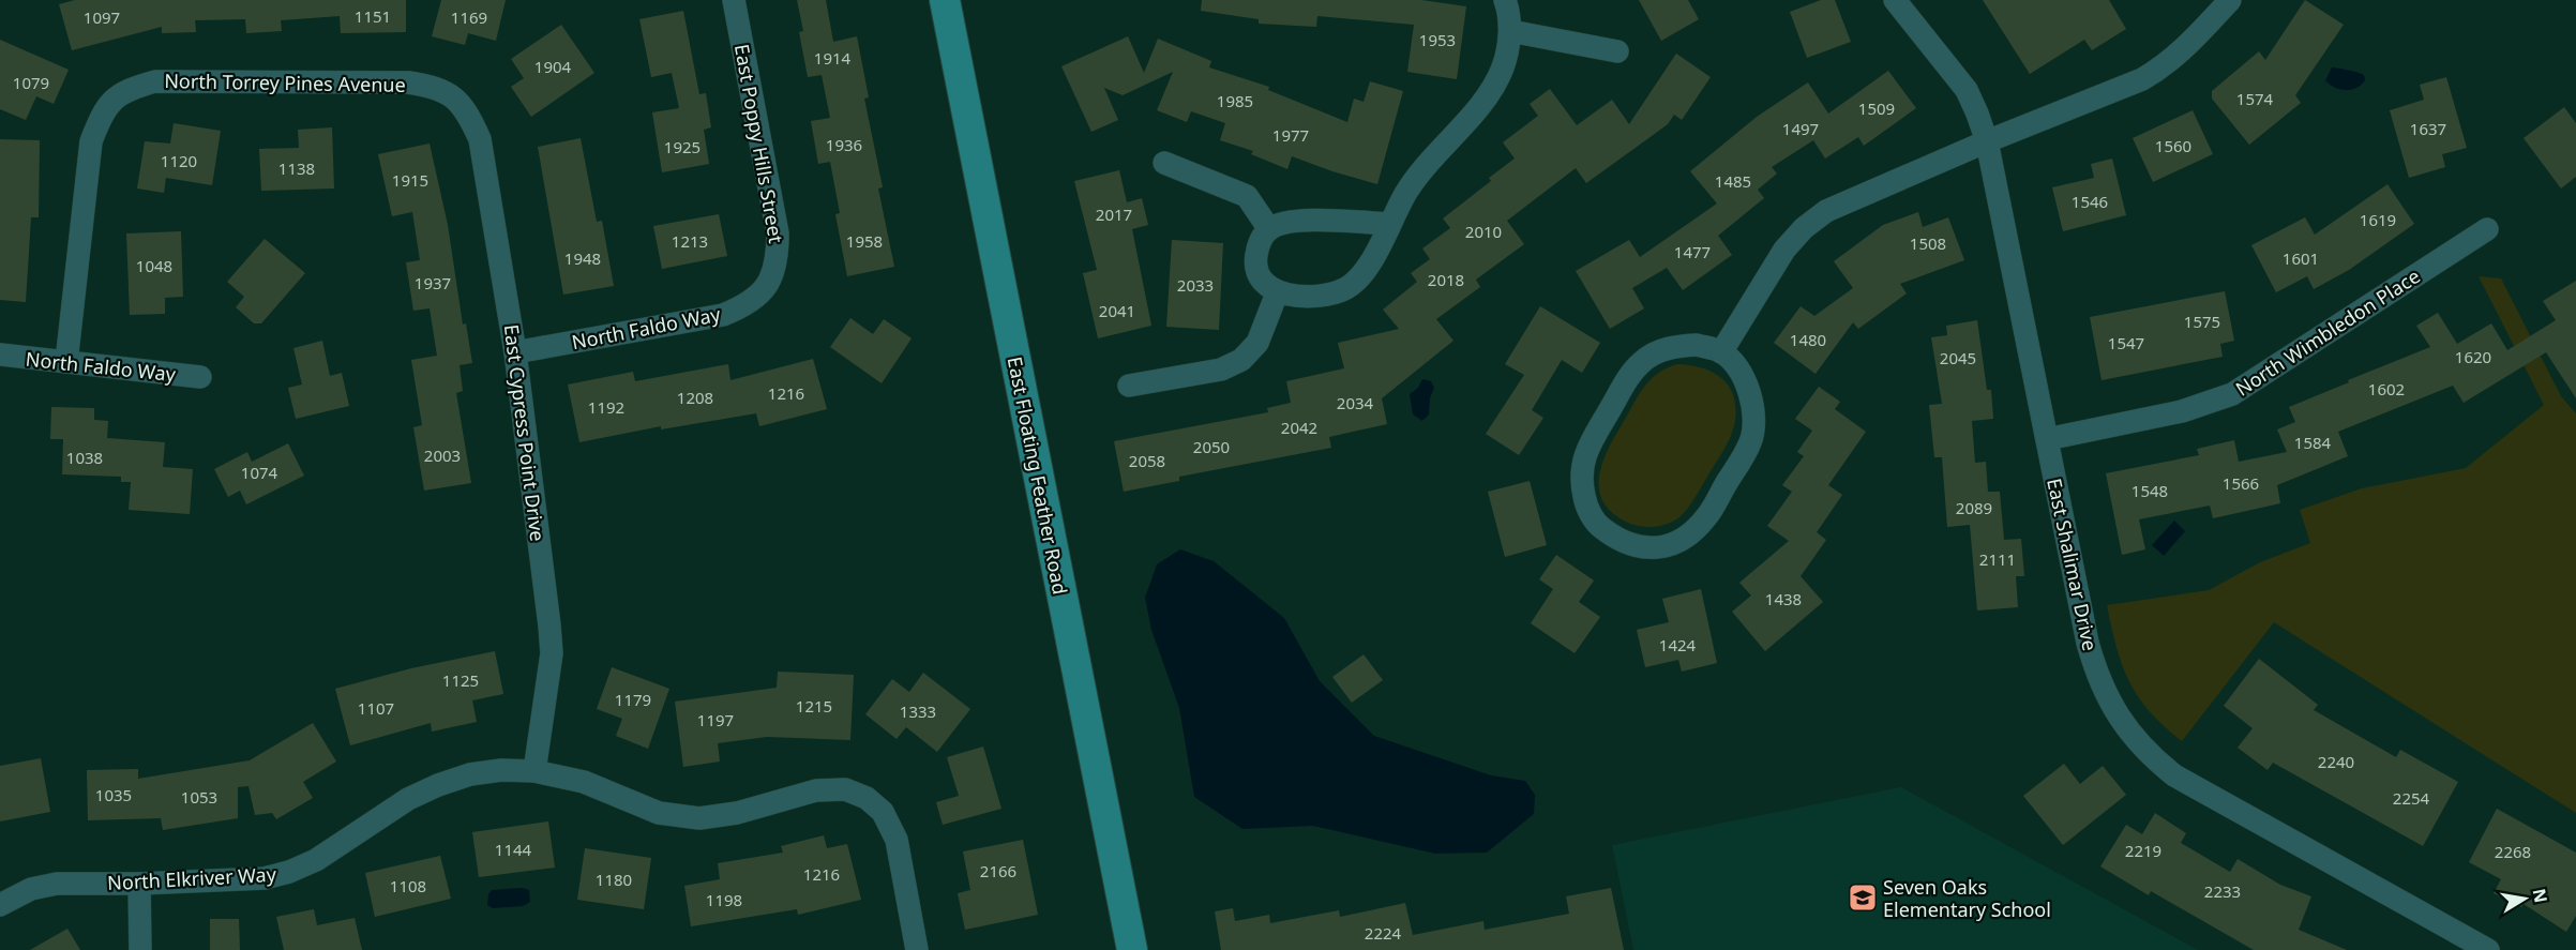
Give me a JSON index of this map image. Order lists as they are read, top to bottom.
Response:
{
  "streets": {
    "main road": ["East Floating Feather Road"],
    "street": [
      "North Torrey Pines Avenue",
      "East Poppy Hills Street",
      "North Faldo Way",
      "North Wimbledon Place",
      "East Cypress Point Drive",
      "East Shalimar Drive",
      "North Elkriver Way"
    ]
  },
  "crossings": [
    ["North Torrey Pines Avenue", "North Faldo Way"],
    ["North Torrey Pines Avenue", "East Cypress Point Drive"],
    ["East Poppy Hills Street", "North Faldo Way"],
    ["North Faldo Way", "East Cypress Point Drive"],
    ["North Wimbledon Place", "East Shalimar Drive"],
    ["East Cypress Point Drive", "North Elkriver Way"]
  ],
  "places": {
    "school or university": ["Seven Oaks Elementary School"]
  },
  "house_numbers": [
    "1151",
    "1097",
    "1169",
    "1953",
    "1914",
    "1904",
    "1079",
    "1574",
    "1985",
    "1509",
    "1497",
    "1637",
    "1977",
    "1936",
    "1560",
    "1925",
    "1120",
    "1138",
    "1915",
    "1485",
    "1546",
    "2017",
    "1619",
    "2010",
    "1213",
    "1958",
    "1508",
    "1477",
    "1948",
    "1601",
    "1048",
    "2018",
    "1937",
    "2033",
    "2041",
    "1575",
    "1480",
    "1547",
    "1620",
    "2045",
    "1602",
    "1216",
    "1208",
    "2034",
    "1192",
    "2042",
    "1584",
    "2050",
    "2003",
    "1038",
    "2058",
    "1074",
    "1566",
    "1548",
    "2089",
    "2111",
    "1438",
    "1424",
    "1125",
    "1179",
    "1215",
    "1107",
    "1333",
    "1197",
    "2240",
    "1035",
    "1053",
    "2254",
    "1144",
    "2219",
    "2268",
    "2166",
    "1216",
    "1180",
    "1108",
    "2233",
    "1198",
    "2224"
  ],
  "north": "right"
}
